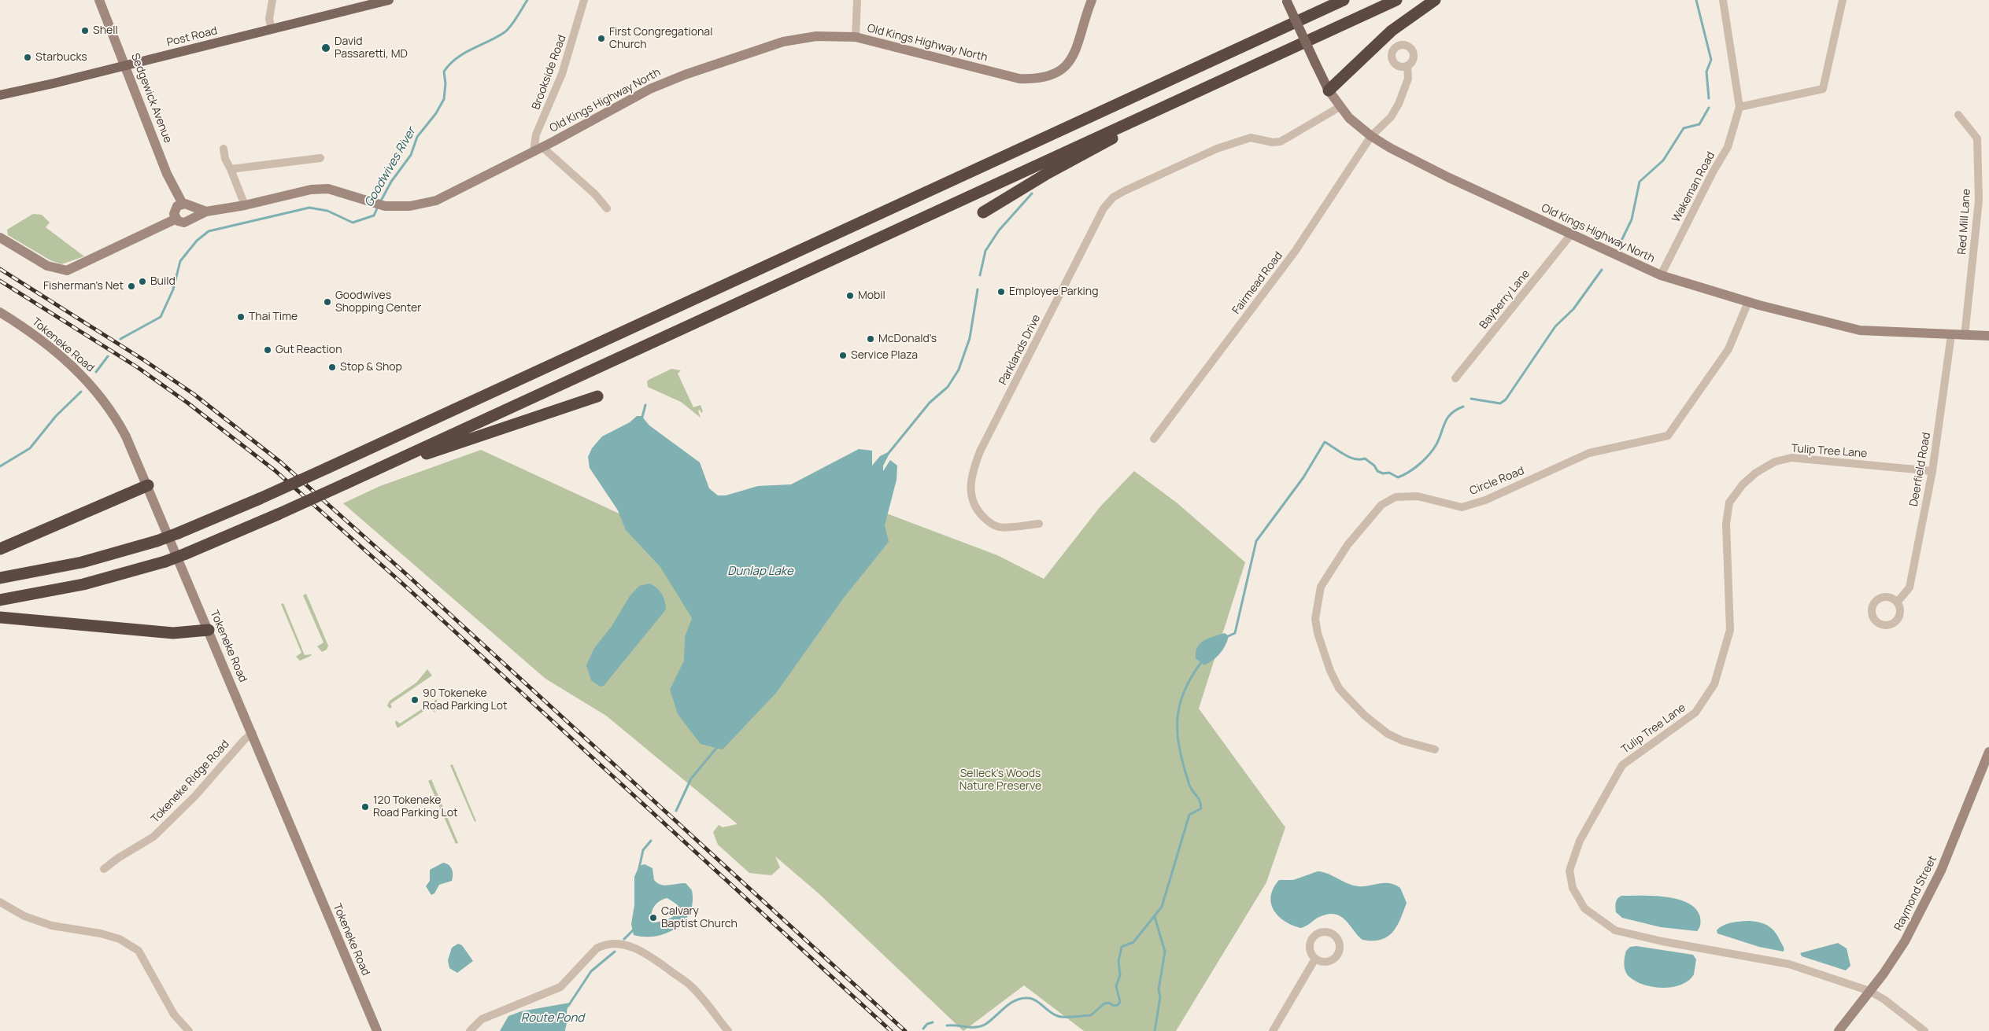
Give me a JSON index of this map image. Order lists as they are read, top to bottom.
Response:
{
  "streets": {
    "main road": ["Post Road", "Old Kings Highway North"],
    "street": [
      "Brookside Road",
      "Sedgewick Avenue",
      "Wakeman Road",
      "Red Mill Lane",
      "Fairmead Road",
      "Bayberry Lane",
      "Tokeneke Road",
      "Parklands Drive",
      "Tulip Tree Lane",
      "Deerfield Road",
      "Circle Road",
      "Tokeneke Ridge Road",
      "Raymond Street"
    ]
  },
  "crossings": [
    ["Post Road", "Sedgewick Avenue"],
    ["Old Kings Highway North", "Brookside Road"],
    ["Old Kings Highway North", "Sedgewick Avenue"],
    ["Old Kings Highway North", "Wakeman Road"],
    ["Old Kings Highway North", "Red Mill Lane"],
    ["Old Kings Highway North", "Fairmead Road"],
    ["Old Kings Highway North", "Bayberry Lane"],
    ["Old Kings Highway North", "Parklands Drive"],
    ["Old Kings Highway North", "Deerfield Road"],
    ["Old Kings Highway North", "Circle Road"],
    ["Tokeneke Road", "Tokeneke Ridge Road"],
    ["Tulip Tree Lane", "Deerfield Road"],
    ["Tulip Tree Lane", "Raymond Street"]
  ],
  "water": ["Goodwives River", "Dunlap Lake", "Route Pond"],
  "parks": ["Selleck's Woods Nature Preserve"],
  "places": [
    "Shell",
    "First Congregational Church",
    "David Passaretti, MD",
    "Starbucks",
    "Build",
    "Fisherman's Net",
    "Employee Parking",
    "Mobil",
    "Goodwives Shopping Center",
    "Thai Time",
    "McDonald's",
    "Gut Reaction",
    "Service Plaza",
    "Stop & Shop",
    "90 Tokeneke Road Parking Lot",
    "120 Tokeneke Road Parking Lot",
    "Calvary Baptist Church"
  ]
}
